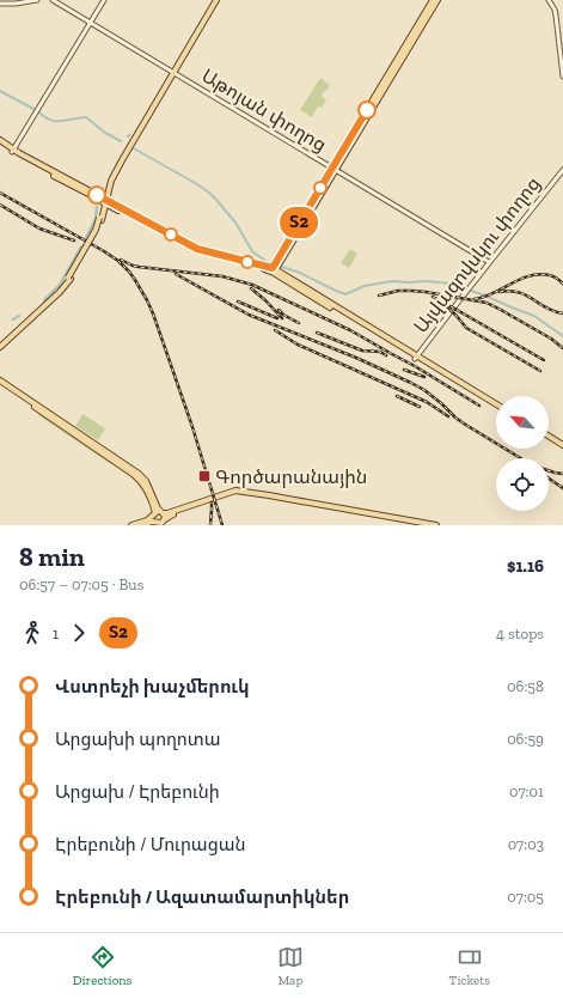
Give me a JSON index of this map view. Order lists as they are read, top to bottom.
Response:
{
  "streets": {
    "main road": ["Աթոյան փողոց", "Այվազովսկու փողոց"]
  },
  "crossings": [
    ["Աթոյան փողոց", "Այվազովսկու փողոց"]
  ],
  "places": {
    "transit": ["Գործարանային"]
  },
  "lines": ["bus line Տ2"],
  "north": "top left",
  "page": {
    "on_map": "Տ2",
    "heading": ["8 min", "06:57 – 07:05 · Bus", "$1.16"],
    "legs": ["1", "Տ2", "4 stops"],
    "list": [
      {
        "name": "Վստրեչի խաչմերուկ",
        "value": "06:58"
      },
      {
        "name": "Արցախի պողոտա",
        "value": "06:59"
      },
      {
        "name": "Արցախ / Էրեբունի",
        "value": "07:01"
      },
      {
        "name": "Էրեբունի / Մուրացան",
        "value": "07:03"
      },
      {
        "name": "Էրեբունի / Ազատամարտիկներ",
        "value": "07:05"
      }
    ],
    "tabs": ["Directions", "Map", "Tickets"]
  }
}
